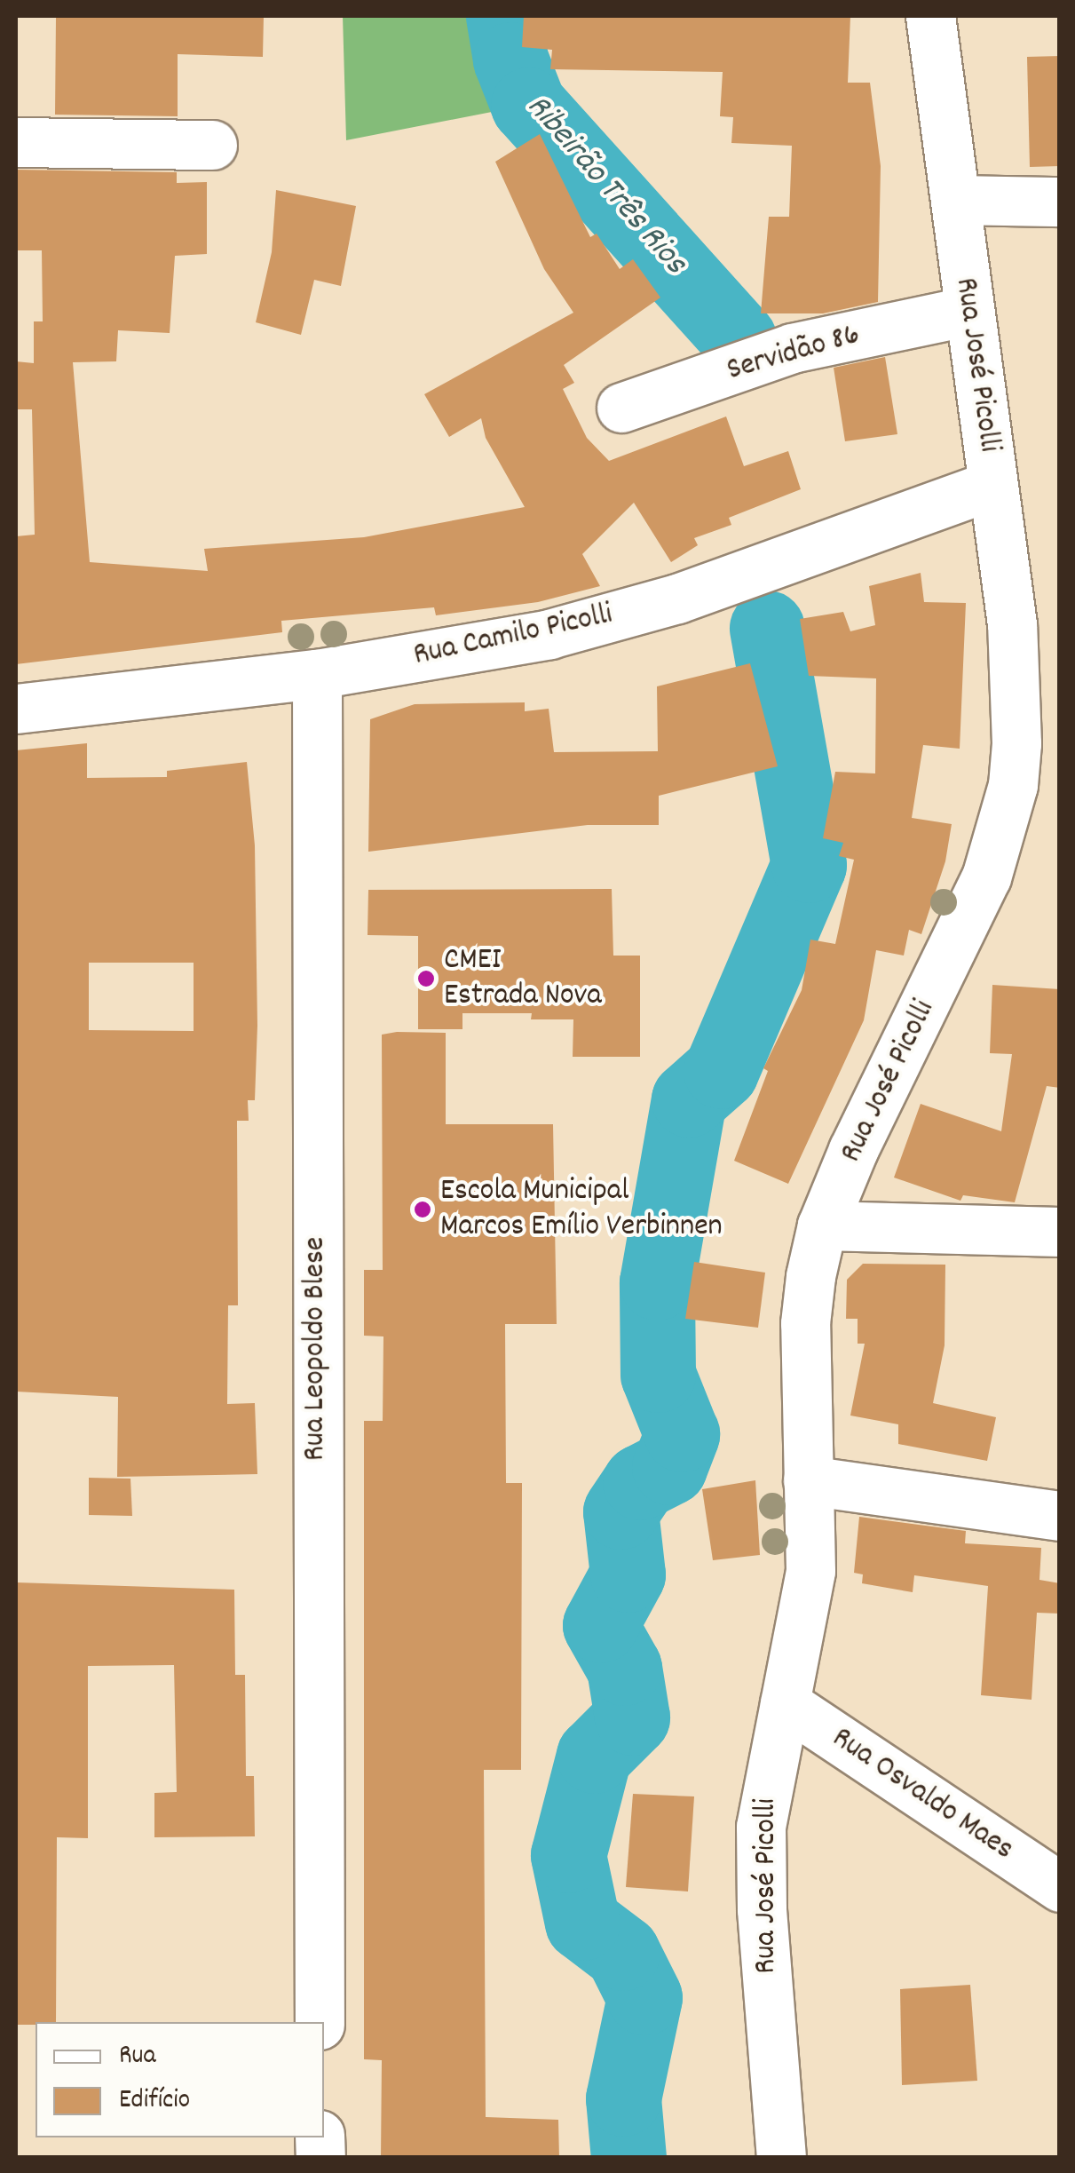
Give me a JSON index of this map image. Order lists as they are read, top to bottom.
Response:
{
  "streets": {
    "street": [
      "Servidão 86",
      "Rua José Picolli",
      "Rua Camilo Picolli",
      "Rua Leopoldo Blese",
      "Rua Osvaldo Maes"
    ]
  },
  "crossings": [
    ["Servidão 86", "Rua José Picolli"],
    ["Rua José Picolli", "Rua Camilo Picolli"],
    ["Rua José Picolli", "Rua Osvaldo Maes"],
    ["Rua Camilo Picolli", "Rua Leopoldo Blese"]
  ],
  "water": ["Ribeirão Três Rios"],
  "places": ["CMEI Estrada Nova", "Escola Municipal Marcos Emílio Verbinnen"],
  "legend": ["Rua", "Edifício"]
}
